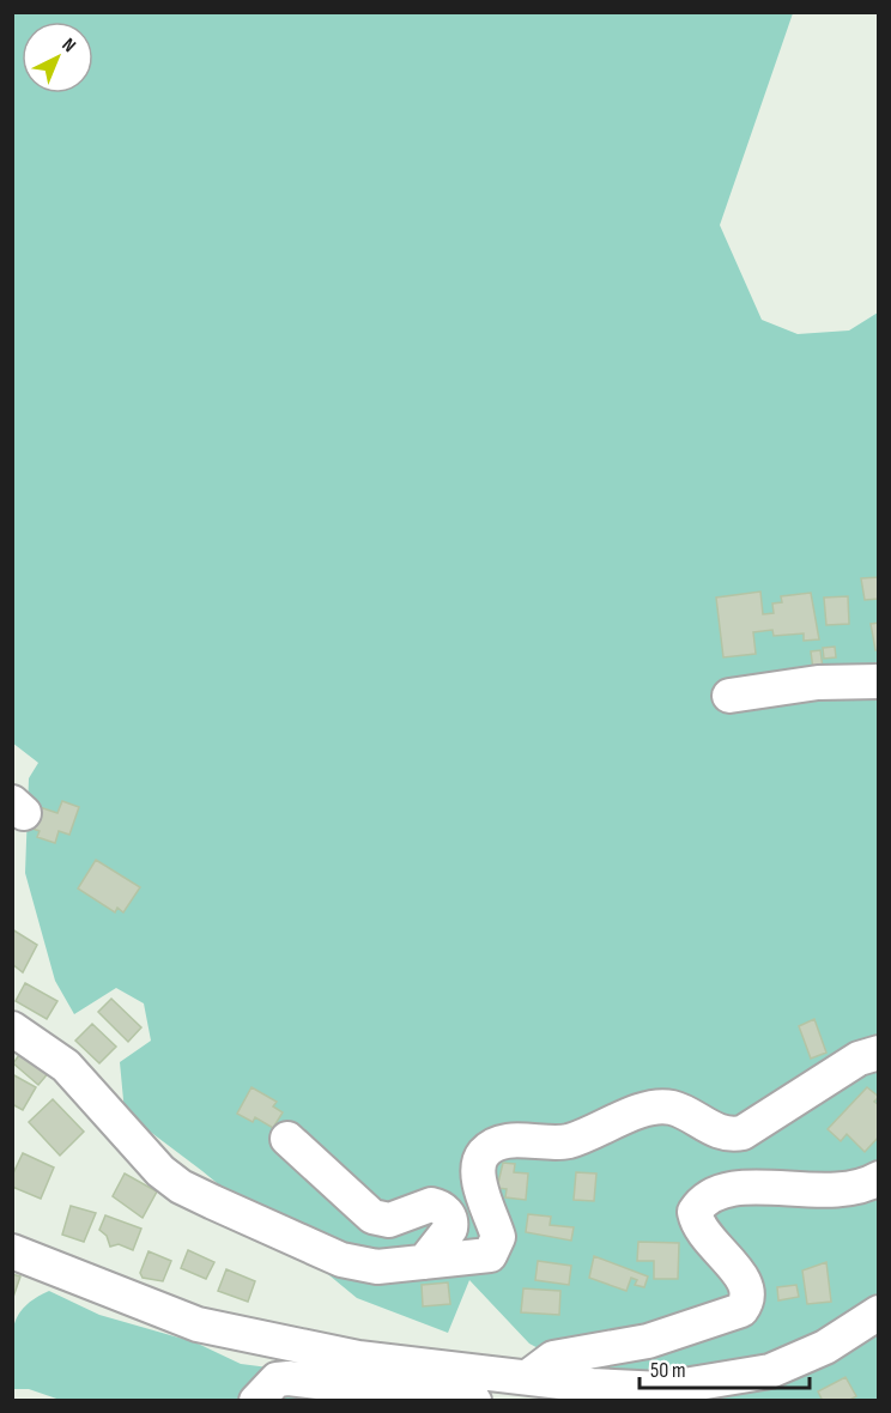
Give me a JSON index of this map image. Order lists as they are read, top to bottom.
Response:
{
  "scale_bar": "50 m",
  "north": "top right"
}
